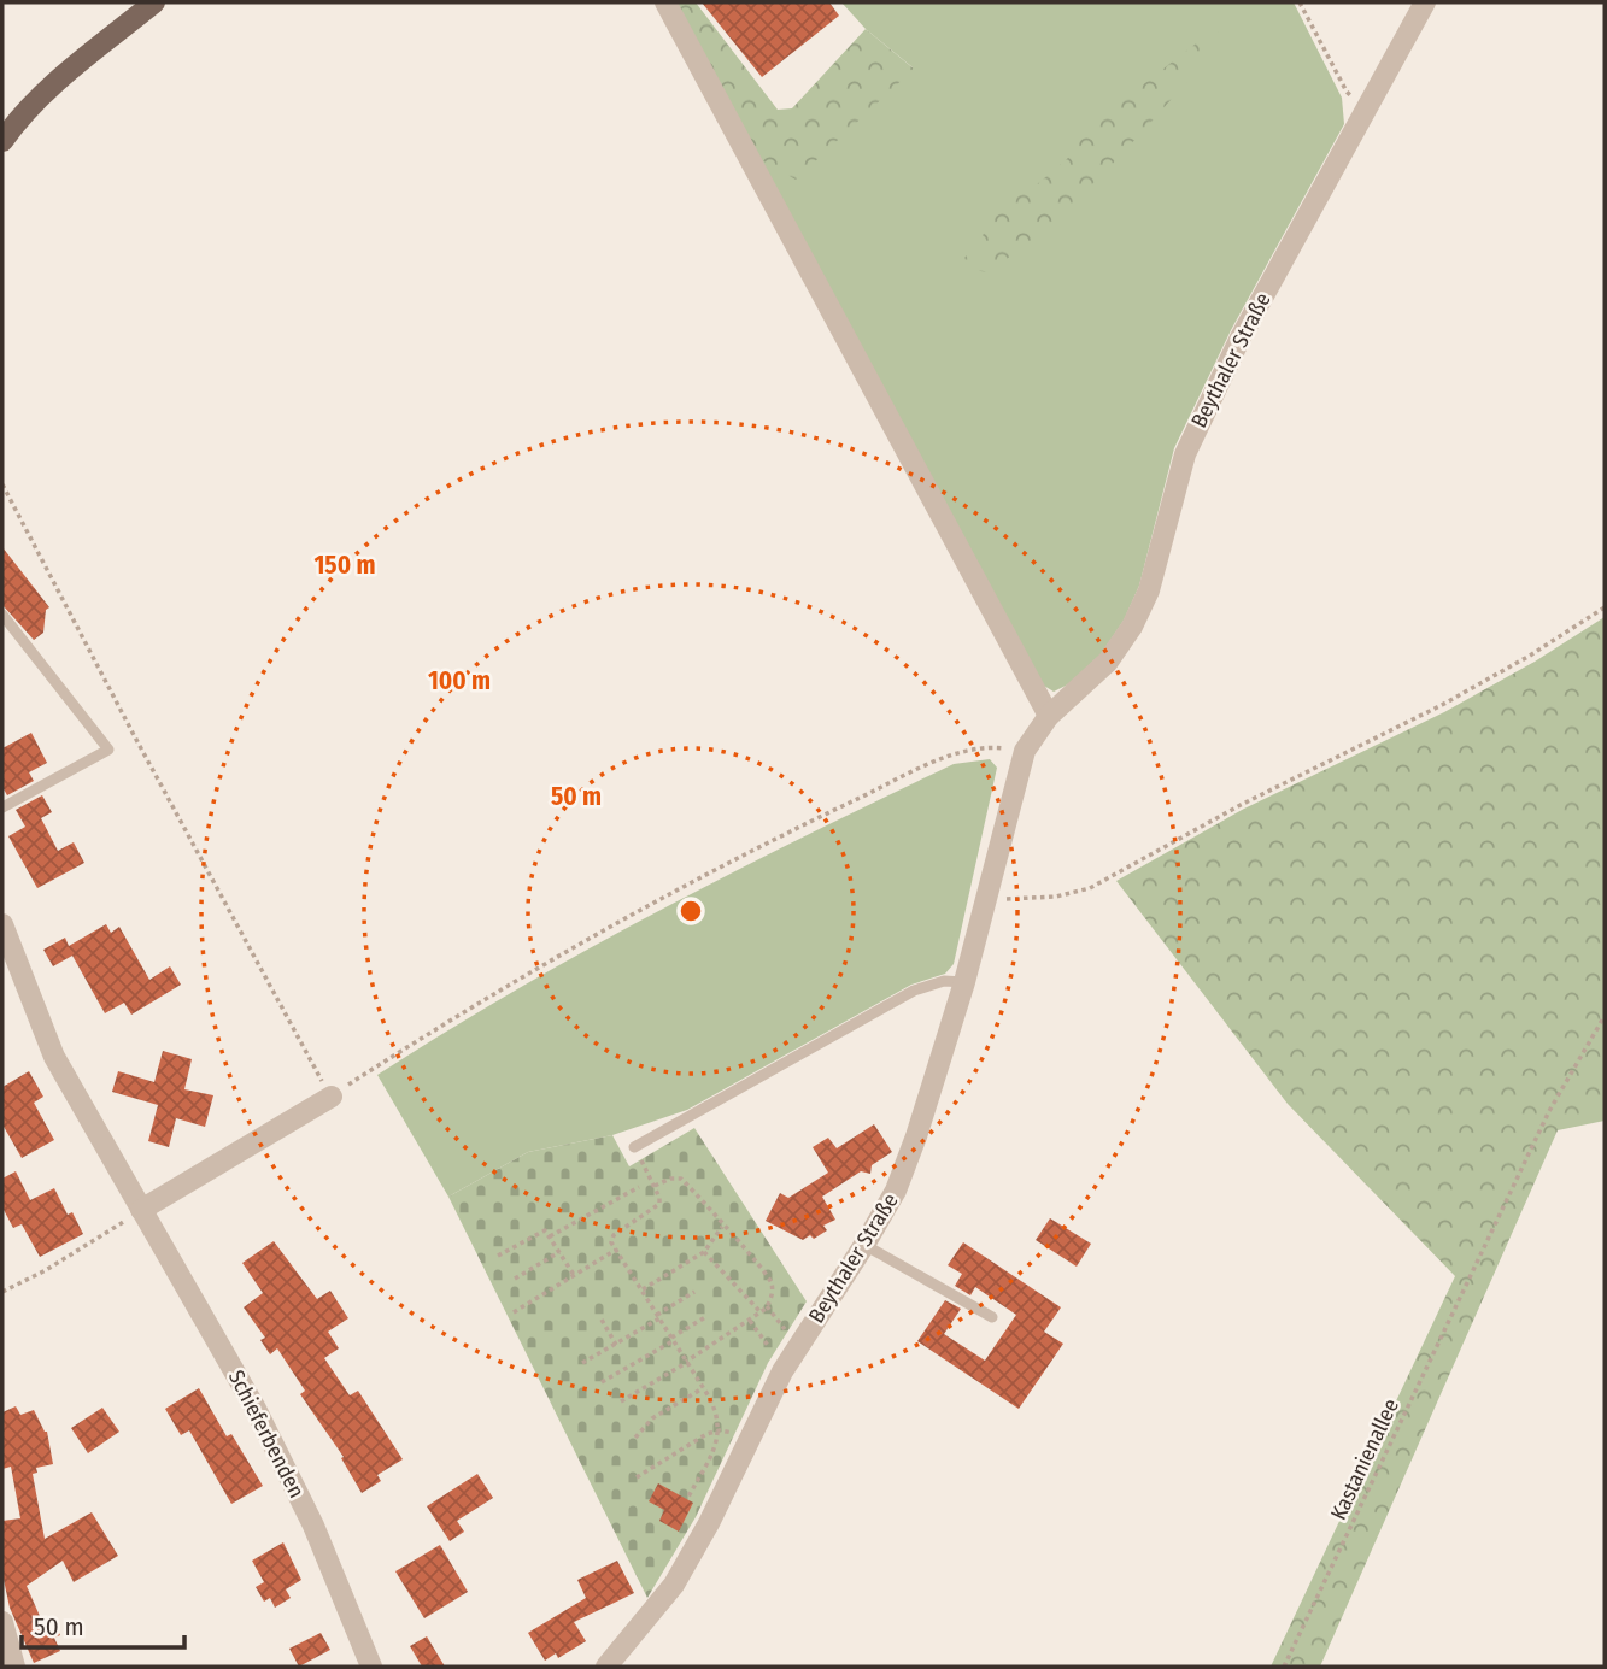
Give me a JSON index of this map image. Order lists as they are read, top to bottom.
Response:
{
  "streets": {
    "street": ["Beythaler Straße", "Schieferbenden"],
    "path": ["Kastanienallee"]
  },
  "scale_bar": "50 m",
  "rings": ["150 m", "100 m", "50 m"]
}
